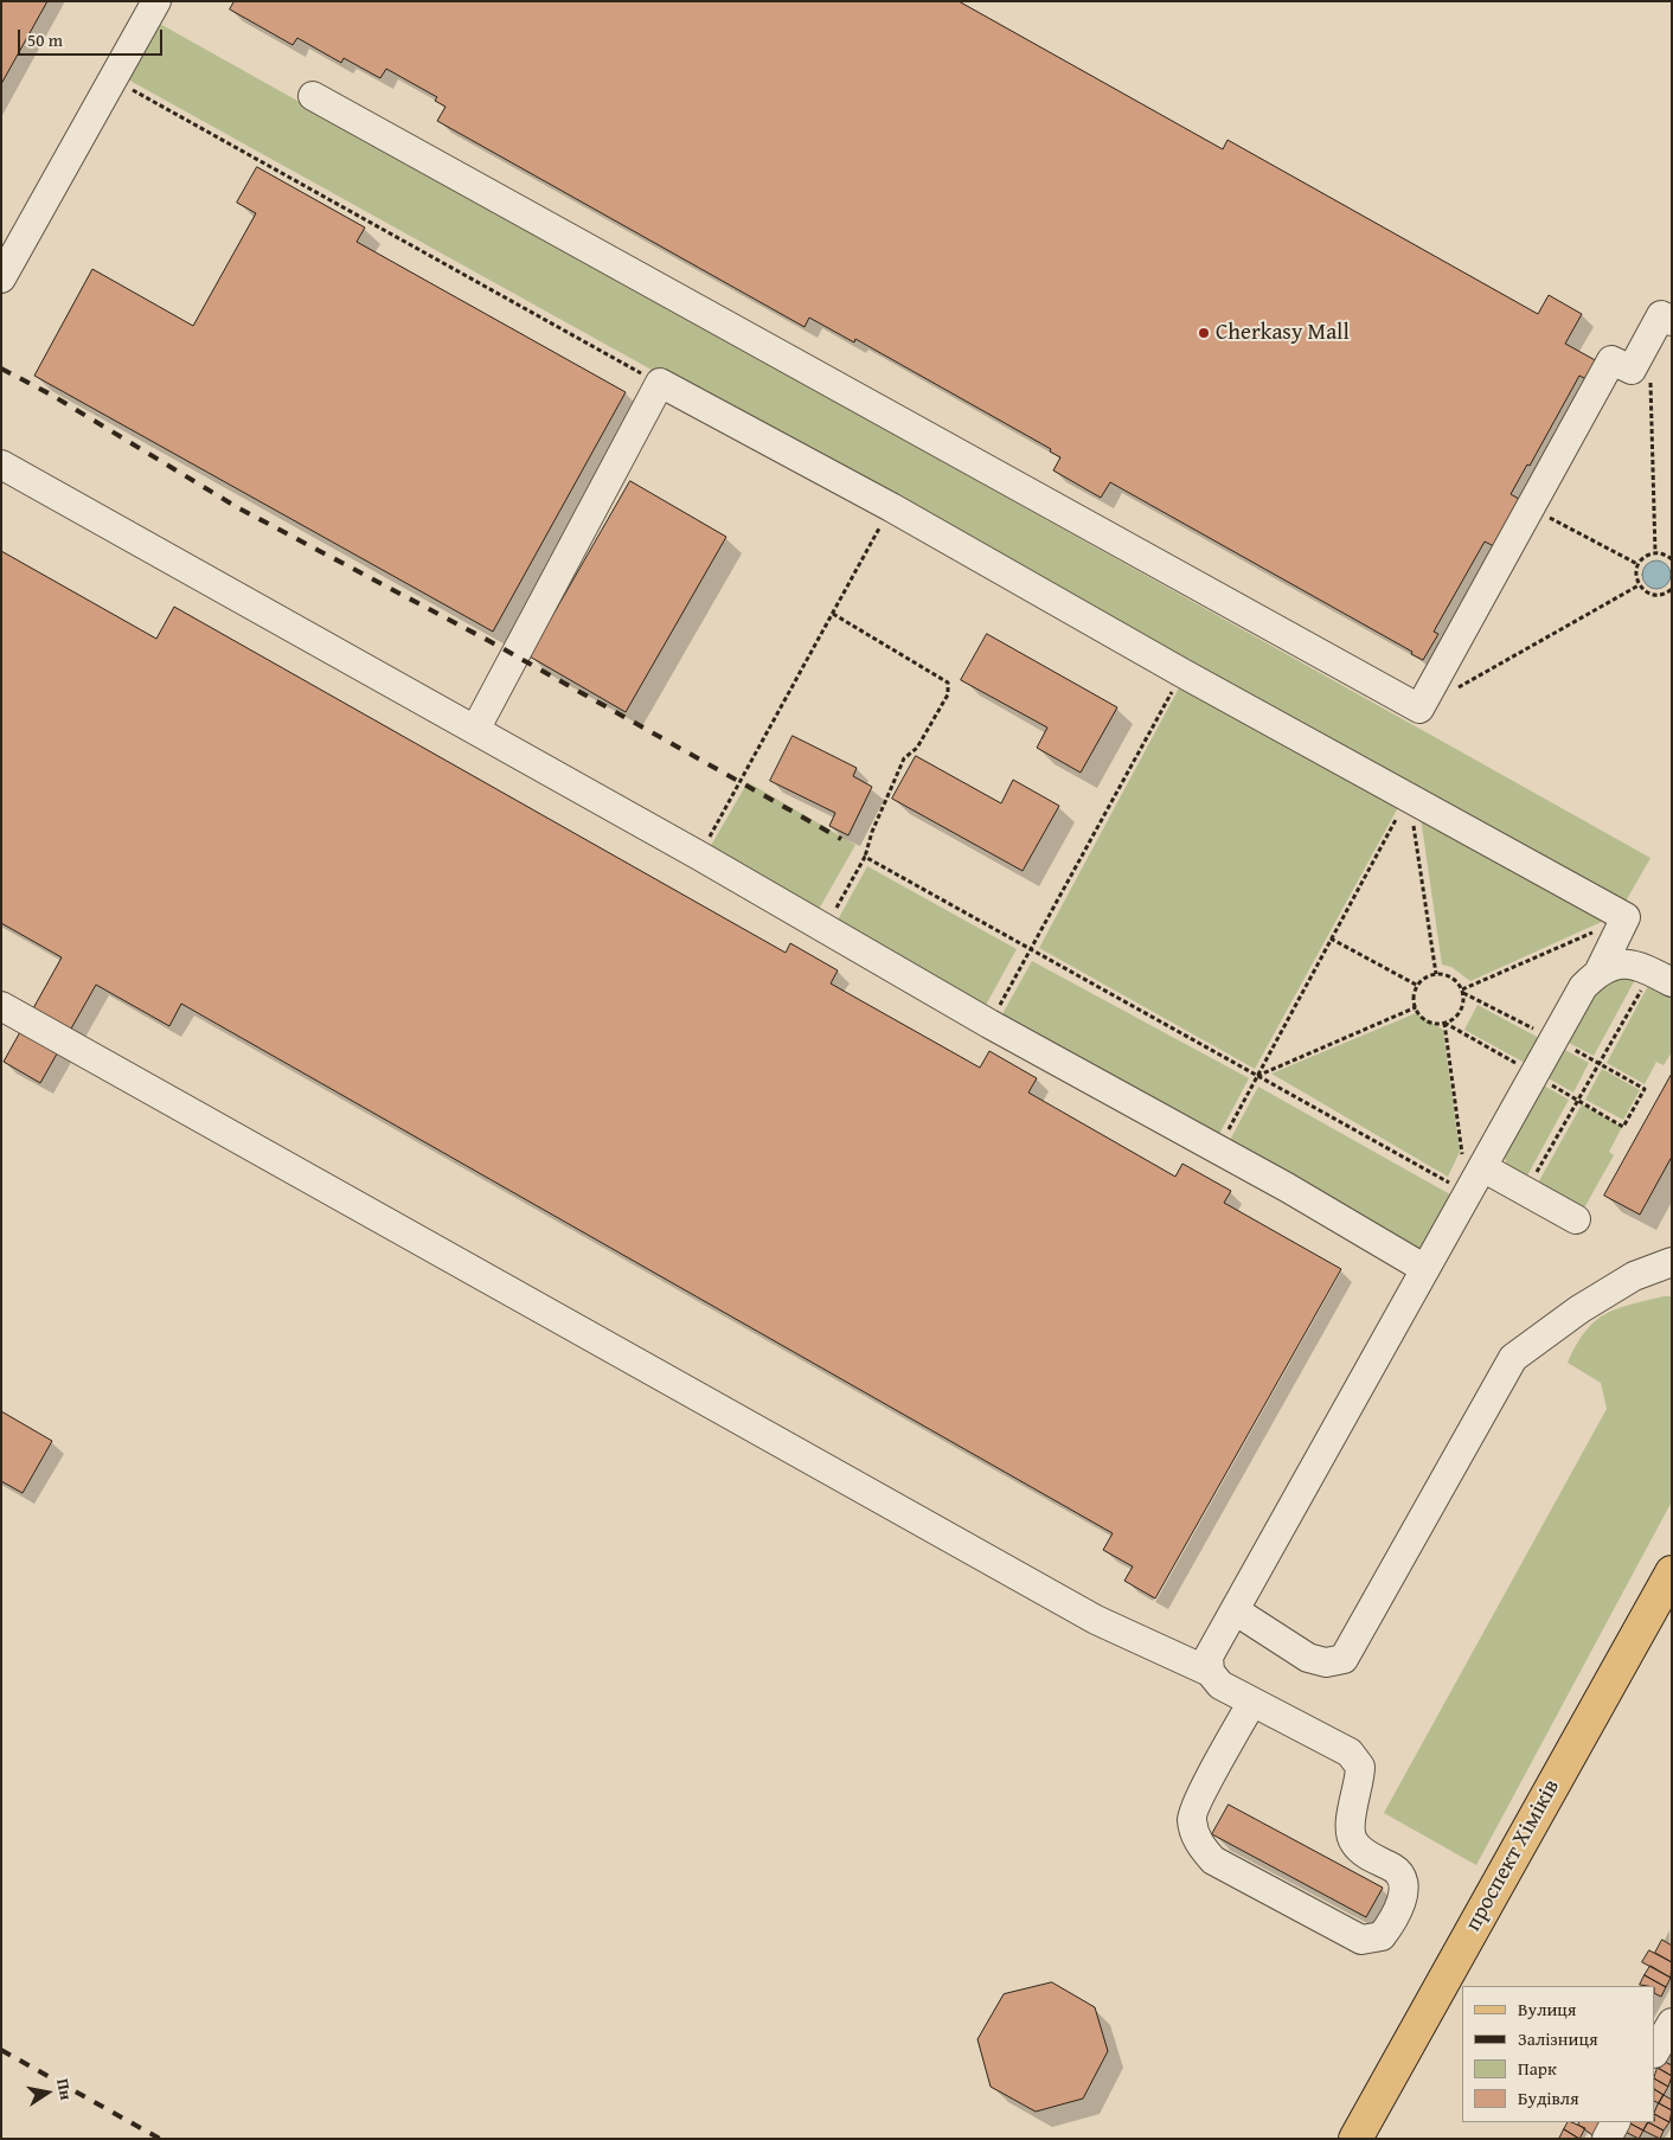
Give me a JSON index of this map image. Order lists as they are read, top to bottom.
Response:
{
  "streets": {
    "main road": ["проспект Хіміків"]
  },
  "places": ["Cherkasy Mall"],
  "legend": [
    "Вулиця",
    "Залізниця",
    "Парк",
    "Будівля"
  ],
  "scale_bar": "50 m",
  "north": "right"
}
